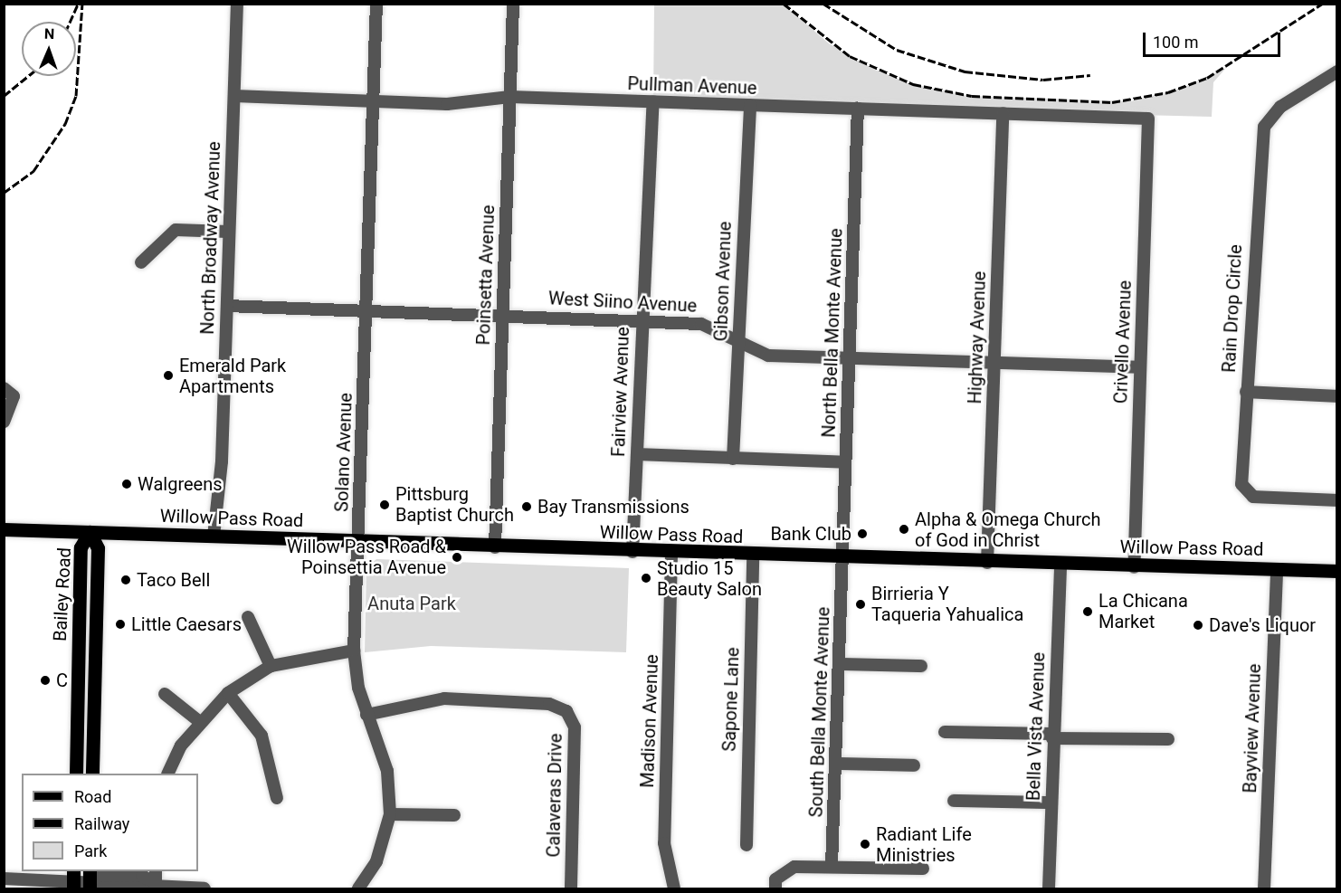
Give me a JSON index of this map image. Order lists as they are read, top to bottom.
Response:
{
  "streets": {
    "main road": ["Willow Pass Road", "Bailey Road"],
    "street": [
      "Pullman Avenue",
      "North Broadway Avenue",
      "Poinsetta Avenue",
      "Gibson Avenue",
      "West Siino Avenue",
      "Rain Drop Circle",
      "North Bella Monte Avenue",
      "Highway Avenue",
      "Crivello Avenue",
      "Fairview Avenue",
      "Solano Avenue",
      "Sapone Lane",
      "South Bella Monte Avenue",
      "Madison Avenue",
      "Bella Vista Avenue",
      "Bayview Avenue",
      "Calaveras Drive"
    ]
  },
  "crossings": [
    ["Pullman Avenue", "North Broadway Avenue"],
    ["Pullman Avenue", "Poinsetta Avenue"],
    ["Pullman Avenue", "Gibson Avenue"],
    ["Pullman Avenue", "North Bella Monte Avenue"],
    ["Pullman Avenue", "Highway Avenue"],
    ["Pullman Avenue", "Crivello Avenue"],
    ["Pullman Avenue", "Fairview Avenue"],
    ["Pullman Avenue", "Solano Avenue"],
    ["North Broadway Avenue", "West Siino Avenue"],
    ["North Broadway Avenue", "Willow Pass Road"],
    ["Poinsetta Avenue", "West Siino Avenue"],
    ["Poinsetta Avenue", "Willow Pass Road"],
    ["Gibson Avenue", "West Siino Avenue"],
    ["West Siino Avenue", "North Bella Monte Avenue"],
    ["West Siino Avenue", "Highway Avenue"],
    ["West Siino Avenue", "Crivello Avenue"],
    ["West Siino Avenue", "Fairview Avenue"],
    ["West Siino Avenue", "Solano Avenue"],
    ["North Bella Monte Avenue", "Willow Pass Road"],
    ["North Bella Monte Avenue", "South Bella Monte Avenue"],
    ["Highway Avenue", "Willow Pass Road"],
    ["Crivello Avenue", "Willow Pass Road"],
    ["Fairview Avenue", "Willow Pass Road"],
    ["Solano Avenue", "Willow Pass Road"],
    ["Solano Avenue", "Calaveras Drive"],
    ["Willow Pass Road", "Bailey Road"],
    ["Willow Pass Road", "Sapone Lane"],
    ["Willow Pass Road", "South Bella Monte Avenue"],
    ["Willow Pass Road", "Madison Avenue"],
    ["Willow Pass Road", "Bella Vista Avenue"],
    ["Willow Pass Road", "Bayview Avenue"]
  ],
  "parks": ["Anuta Park"],
  "places": [
    "Emerald Park Apartments",
    "Walgreens",
    "Pittsburg Baptist Church",
    "Bay Transmissions",
    "Alpha & Omega Church of God in Christ",
    "Bank Club",
    "Willow Pass Road & Poinsettia Avenue",
    "Studio 15 Beauty Salon",
    "Taco Bell",
    "Birrieria Y Taqueria Yahualica",
    "La Chicana Market",
    "Little Caesars",
    "Dave's Liquor",
    "C",
    "Radiant Life Ministries"
  ],
  "legend": ["Road", "Railway", "Park"],
  "scale_bar": "100 m",
  "north": "top"
}
